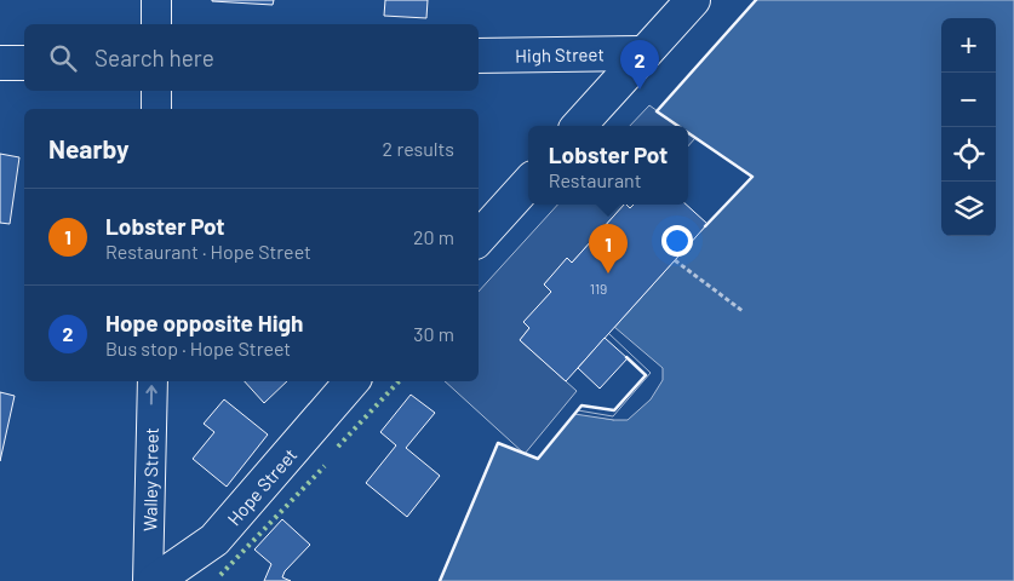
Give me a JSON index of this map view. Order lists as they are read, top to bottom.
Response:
{
  "streets": {
    "main road": ["High Street", "Hope Street"],
    "street": ["Walley Street"]
  },
  "one_way": ["Walley Street"],
  "house_numbers": ["119"],
  "page": {
    "map_buttons": ["+", "−"],
    "search": "Search here",
    "pins": ["2", "1"],
    "heading": ["Nearby", "2 results"],
    "popup": ["Lobster Pot", "Restaurant"],
    "list": [
      {
        "mark": "1",
        "name": "Lobster Pot",
        "note": "Restaurant · Hope Street",
        "value": "20 m"
      },
      {
        "mark": "2",
        "name": "Hope opposite High",
        "note": "Bus stop · Hope Street",
        "value": "30 m"
      }
    ]
  }
}
